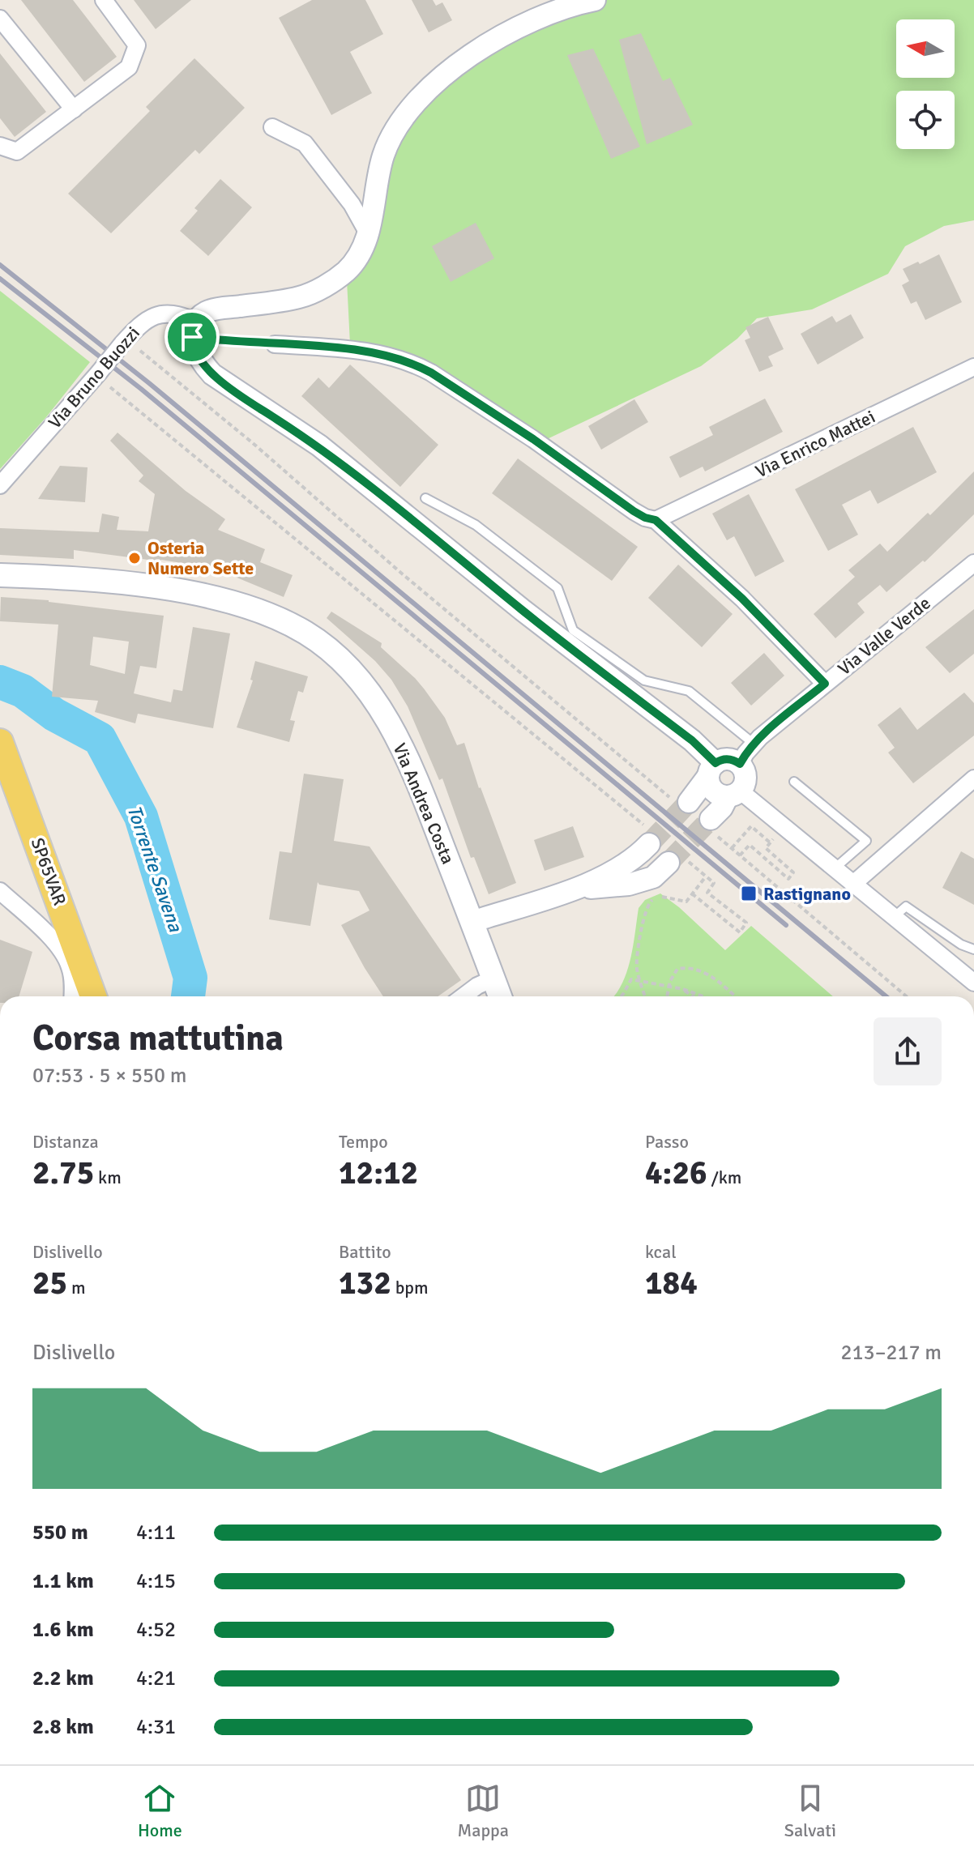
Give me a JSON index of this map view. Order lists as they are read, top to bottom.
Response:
{
  "streets": {
    "main road": ["Via Andrea Costa", "SP65VAR"],
    "street": ["Via Bruno Buozzi", "Via Enrico Mattei", "Via Valle Verde"]
  },
  "water": ["Torrente Savena"],
  "places": {
    "other": ["Osteria Numero Sette"],
    "transit": ["Rastignano"]
  },
  "north": "left",
  "page": {
    "heading": ["Corsa mattutina", "07:53 · 5 × 550 m"],
    "stats": [
      ["Distanza", "2.75 km"],
      ["Tempo", "12:12"],
      ["Passo", "4:26 /km"],
      ["Dislivello", "25 m"],
      ["Battito", "132 bpm"],
      ["kcal", "184"]
    ],
    "chart": ["Dislivello", "213–217 m"],
    "list": [
      {
        "name": "550 m",
        "note": "4:11"
      },
      {
        "name": "1.1 km",
        "note": "4:15"
      },
      {
        "name": "1.6 km",
        "note": "4:52"
      },
      {
        "name": "2.2 km",
        "note": "4:21"
      },
      {
        "name": "2.8 km",
        "note": "4:31"
      }
    ],
    "tabs": ["Home", "Mappa", "Salvati"]
  }
}
